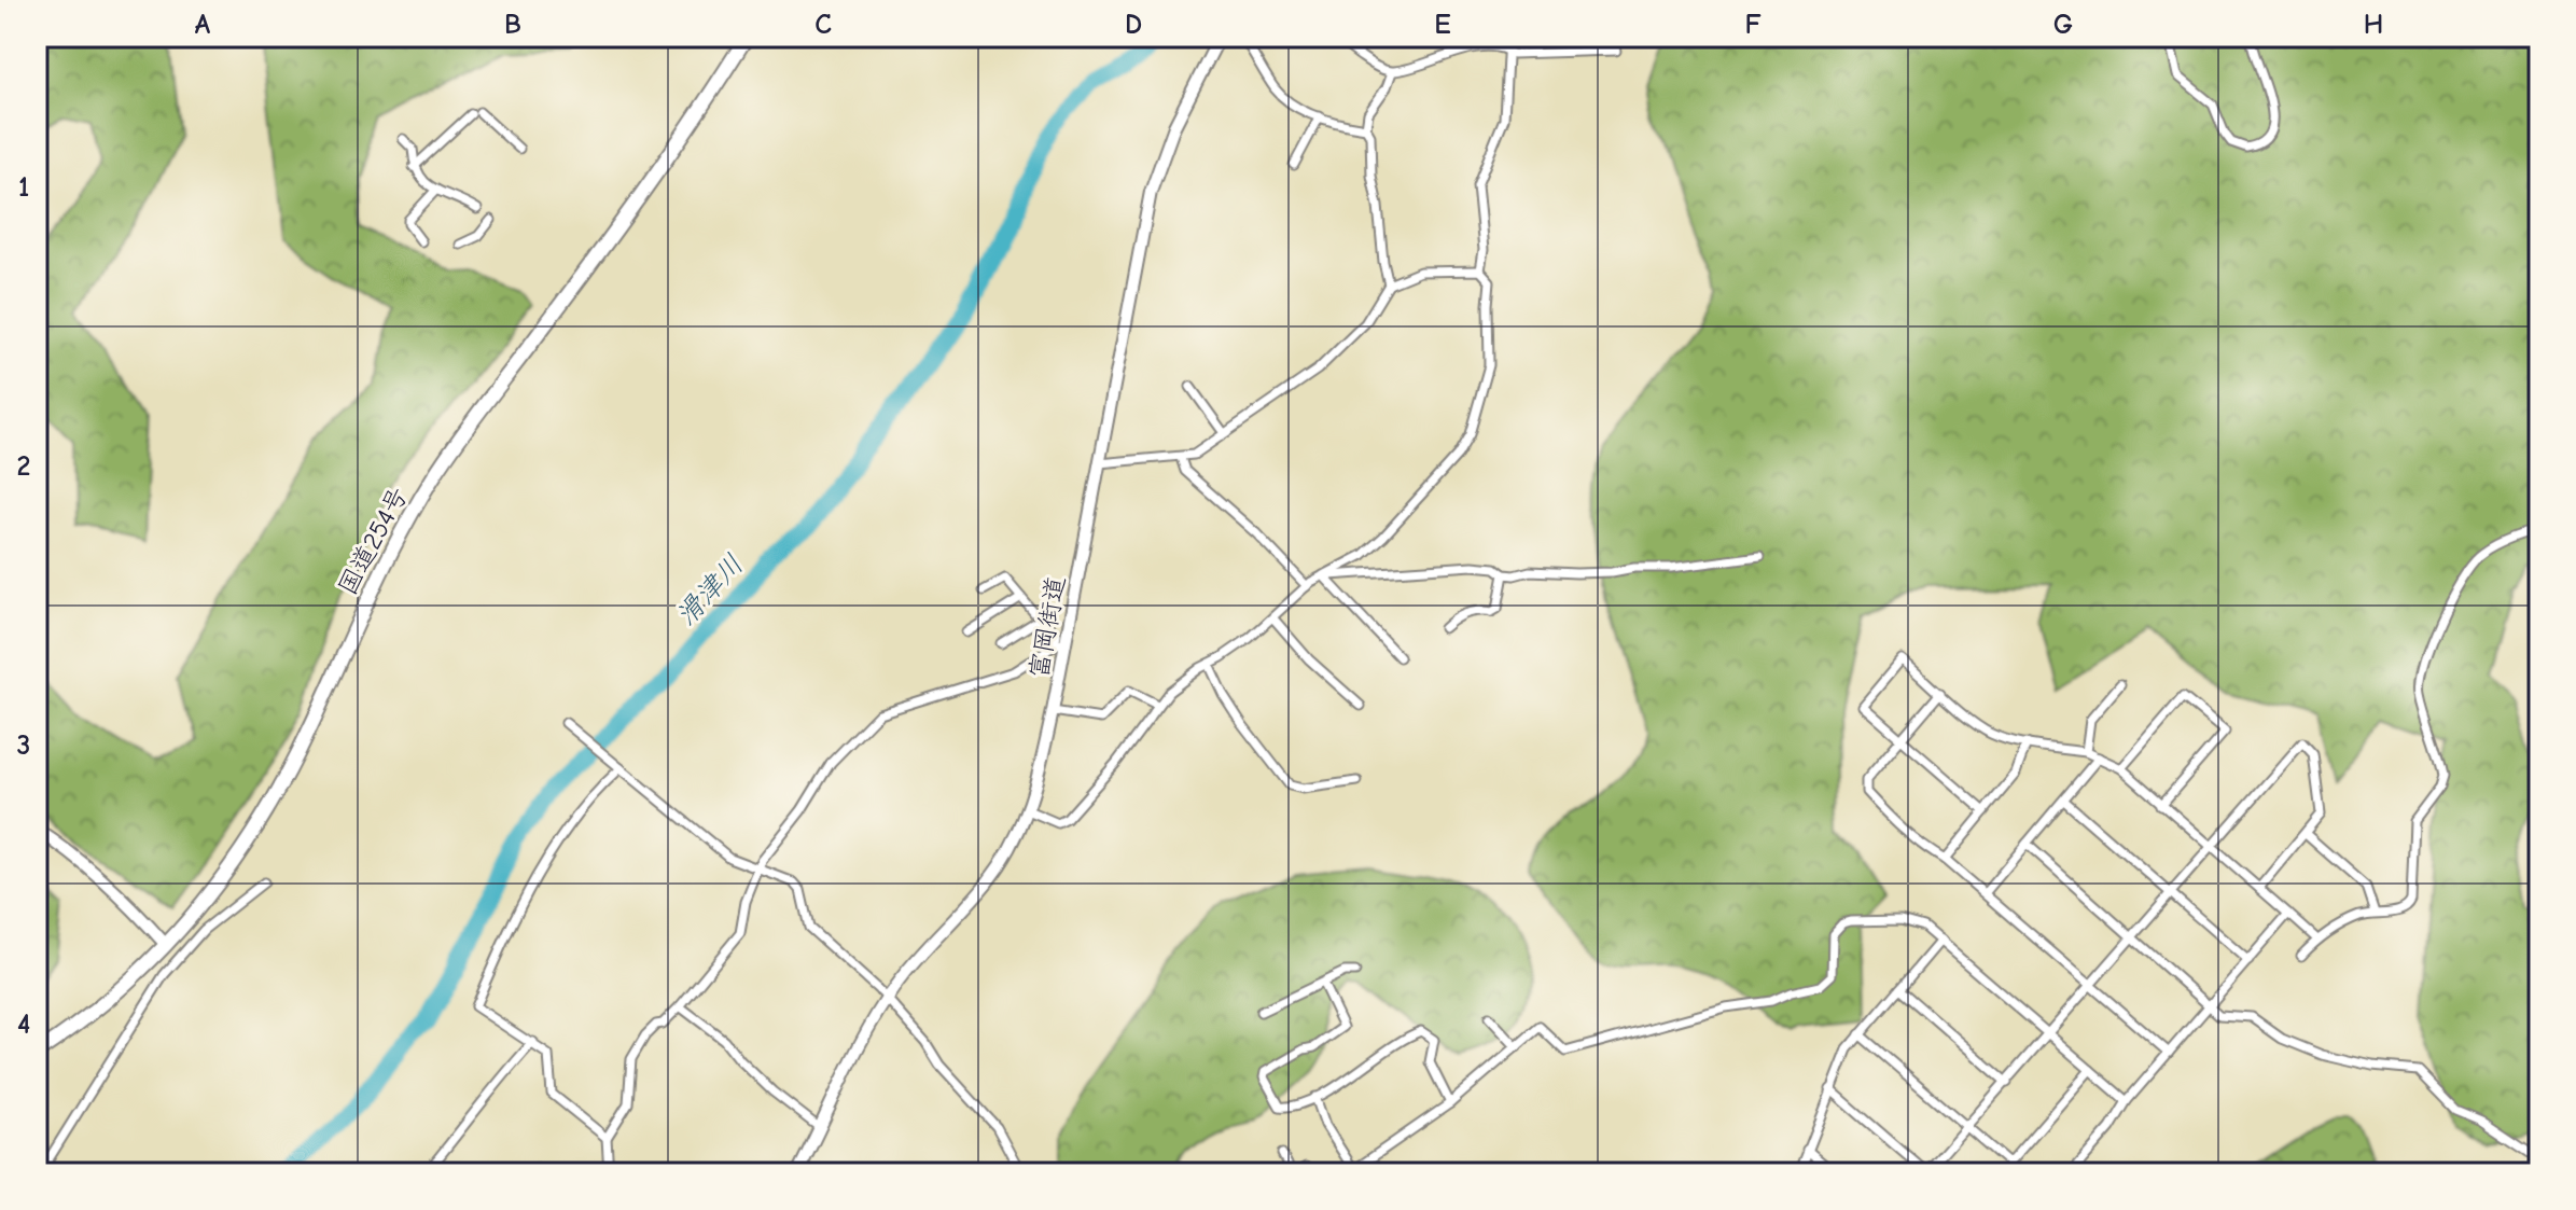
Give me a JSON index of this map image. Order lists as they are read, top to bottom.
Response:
{
  "streets": {
    "highway": ["国道254号"],
    "street": ["富岡街道"]
  },
  "water": ["滑津川"],
  "grid": {
    "columns": [
      "A",
      "B",
      "C",
      "D",
      "E",
      "F",
      "G",
      "H"
    ],
    "rows": [
      "1",
      "2",
      "3",
      "4"
    ]
  }
}
